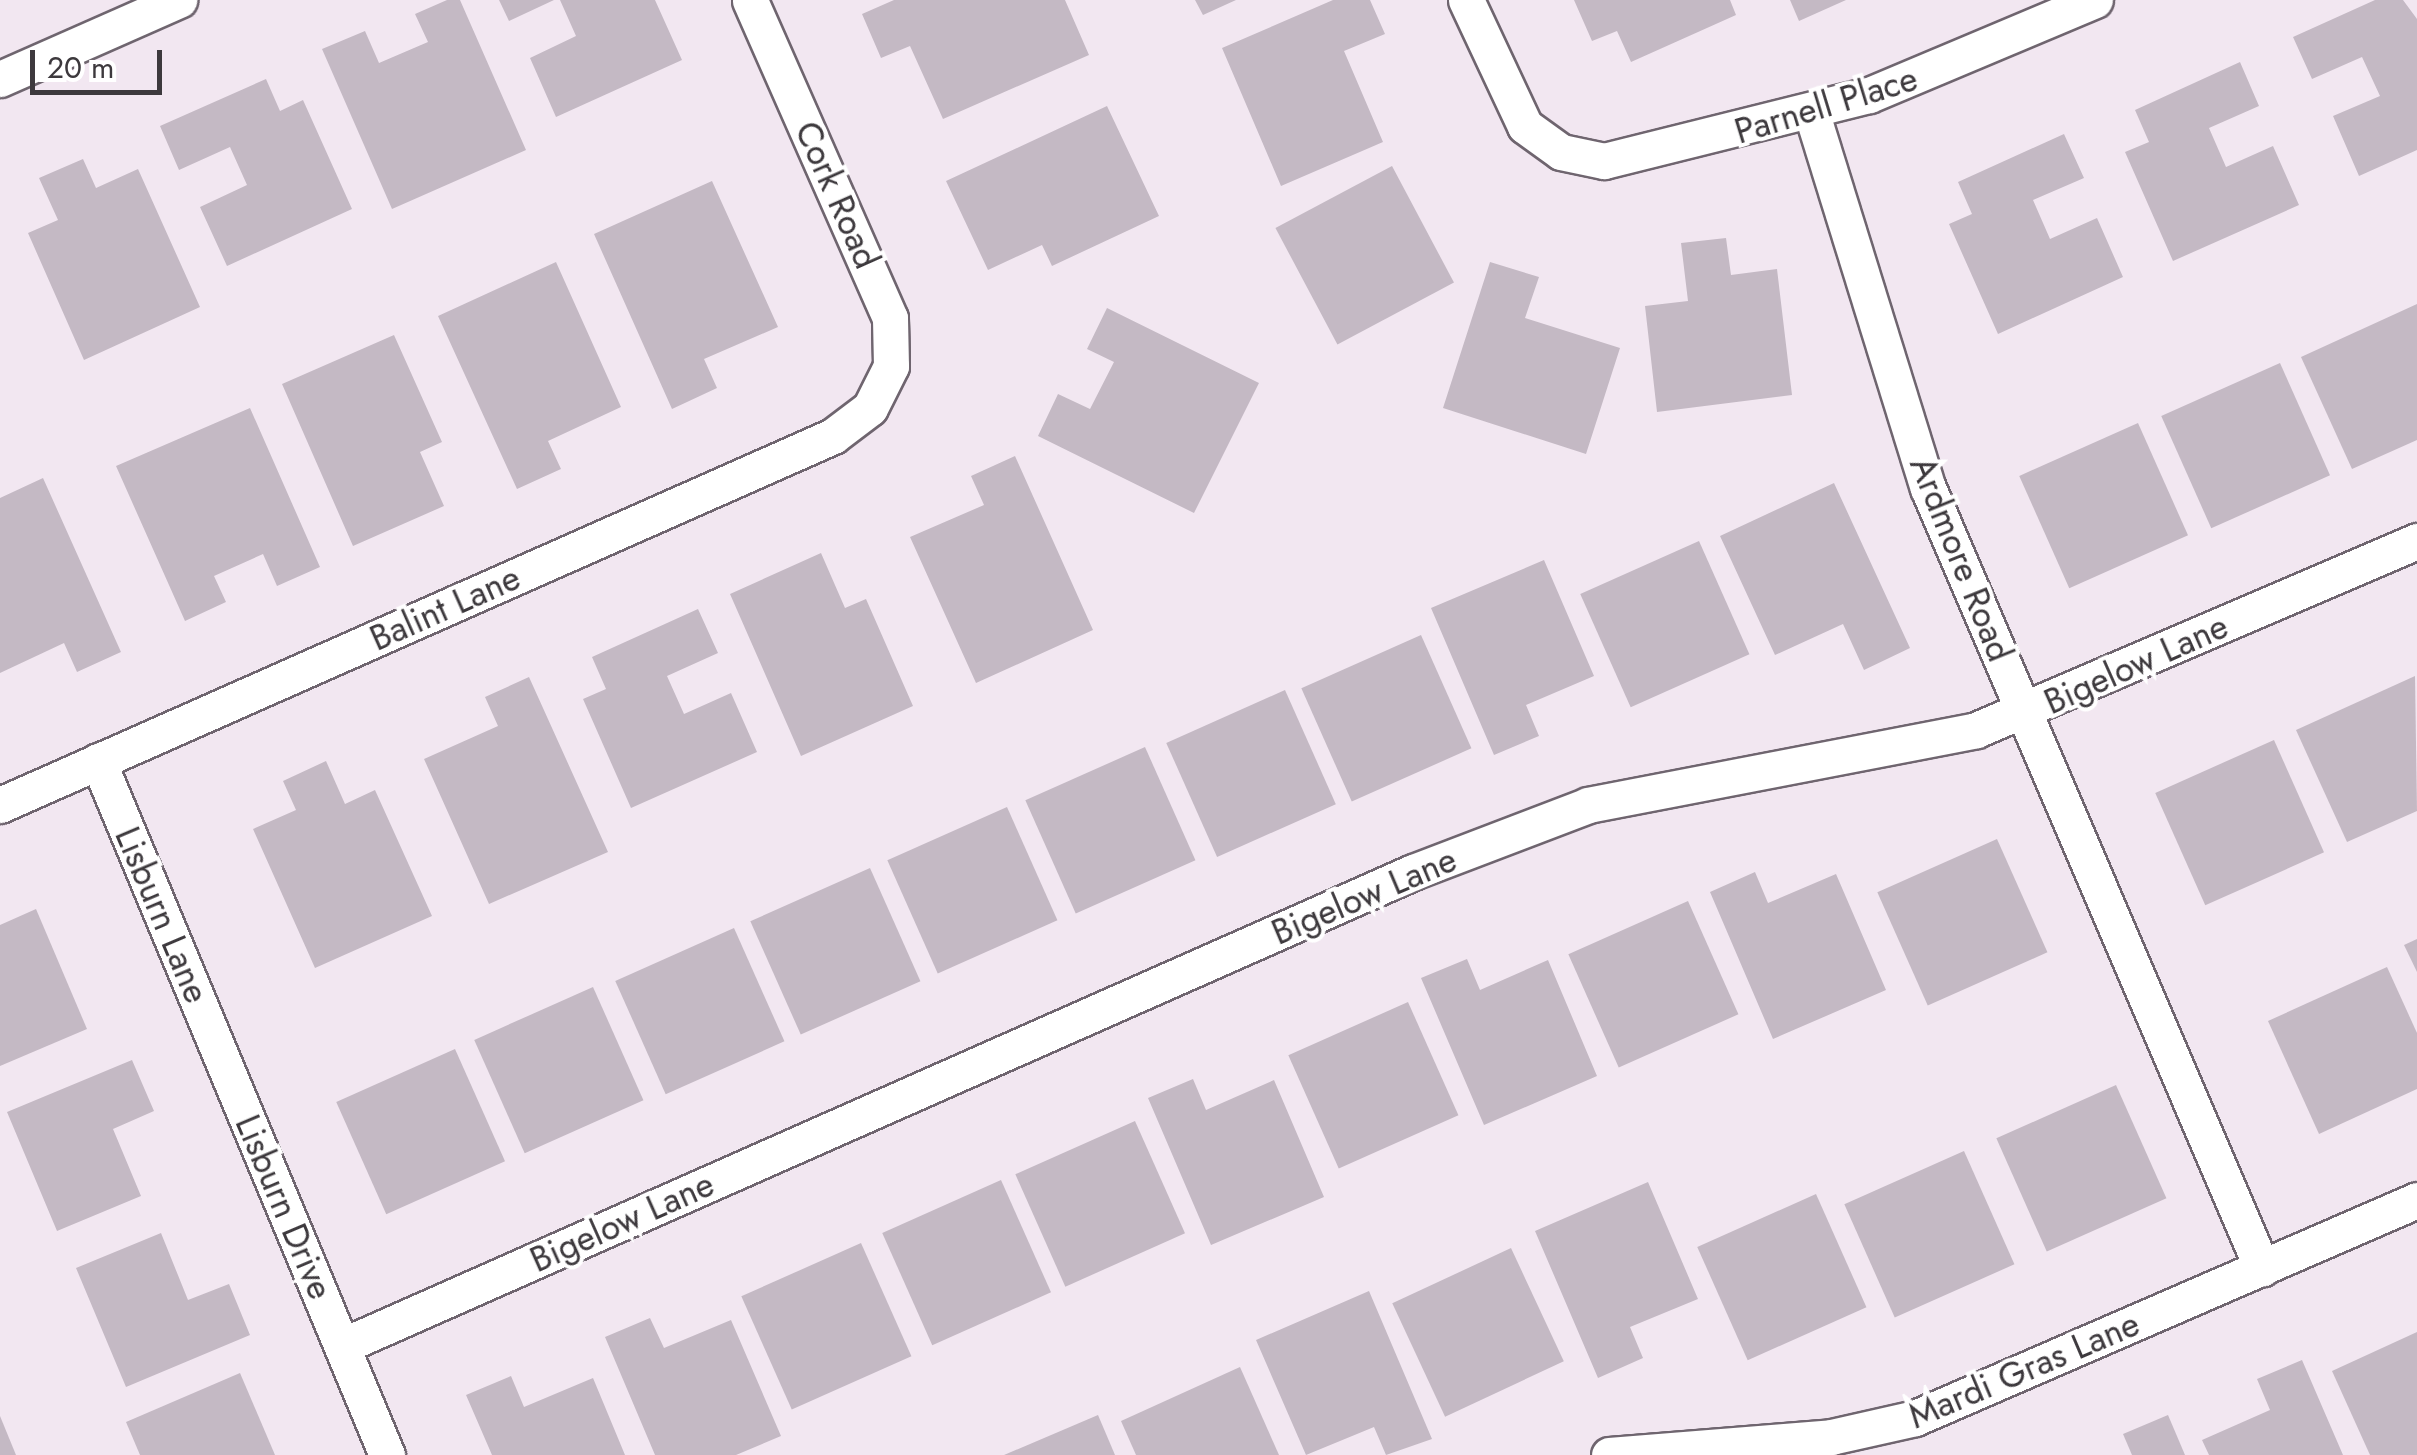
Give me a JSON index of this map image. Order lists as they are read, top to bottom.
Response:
{
  "streets": {
    "street": [
      "Parnell Place",
      "Cork Road",
      "Ardmore Road",
      "Balint Lane",
      "Bigelow Lane",
      "Lisburn Lane",
      "Lisburn Drive",
      "Mardi Gras Lane"
    ]
  },
  "crossings": [
    ["Parnell Place", "Ardmore Road"],
    ["Cork Road", "Balint Lane"],
    ["Ardmore Road", "Bigelow Lane"],
    ["Ardmore Road", "Mardi Gras Lane"],
    ["Balint Lane", "Lisburn Lane"],
    ["Bigelow Lane", "Lisburn Drive"],
    ["Lisburn Lane", "Lisburn Drive"]
  ],
  "scale_bar": "20 m"
}
